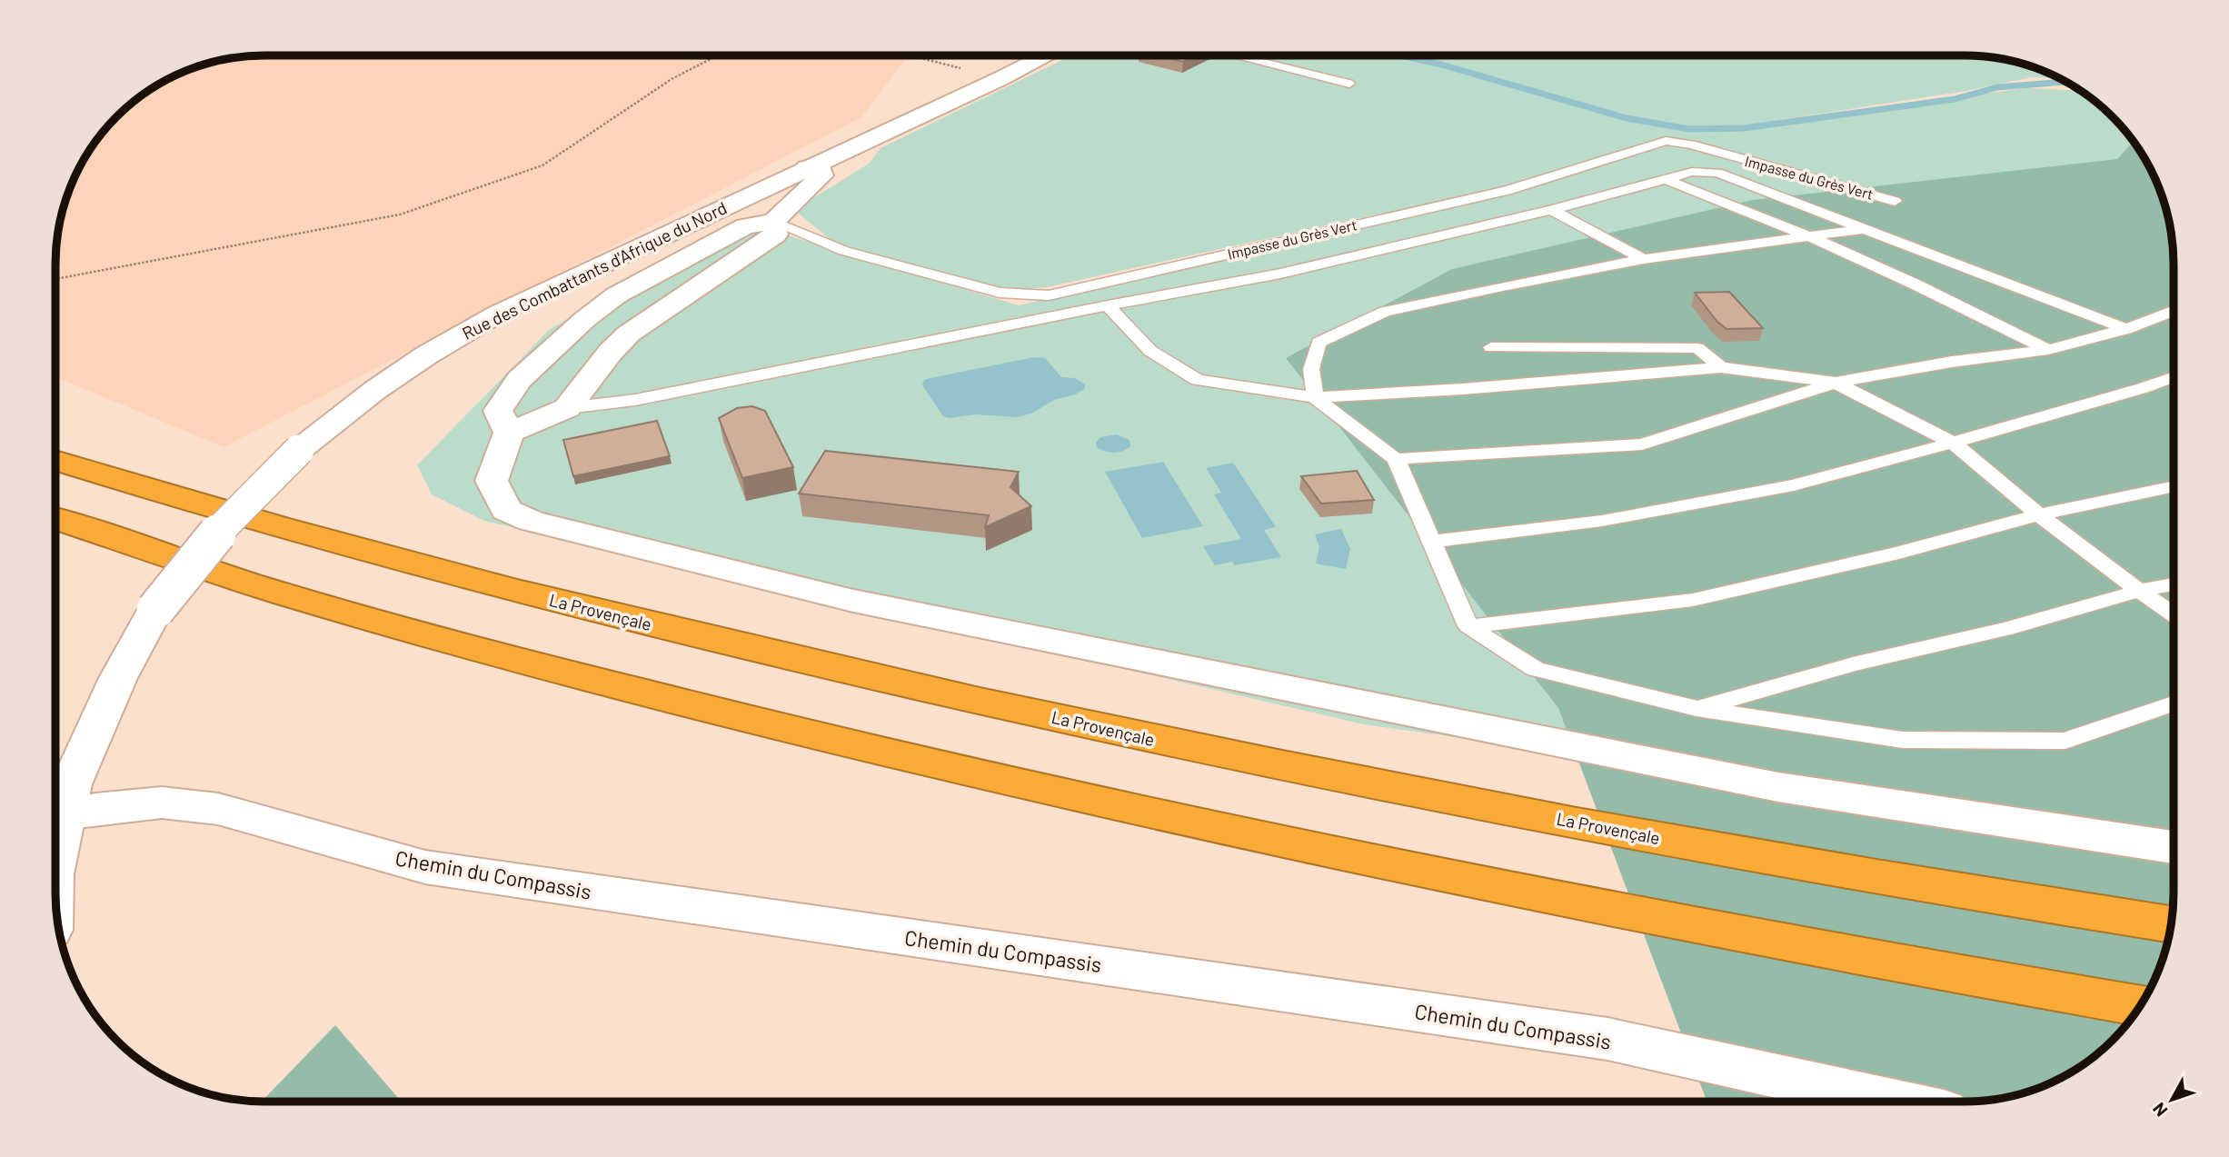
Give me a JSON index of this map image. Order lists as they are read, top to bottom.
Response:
{
  "streets": {
    "highway": ["La Provençale"],
    "street": ["Rue des Combattants d'Afrique du Nord", "Chemin du Compassis"],
    "lane": ["Impasse du Grès Vert"]
  },
  "crossings": [
    ["Rue des Combattants d'Afrique du Nord", "Chemin du Compassis"]
  ],
  "north": "bottom left"
}
